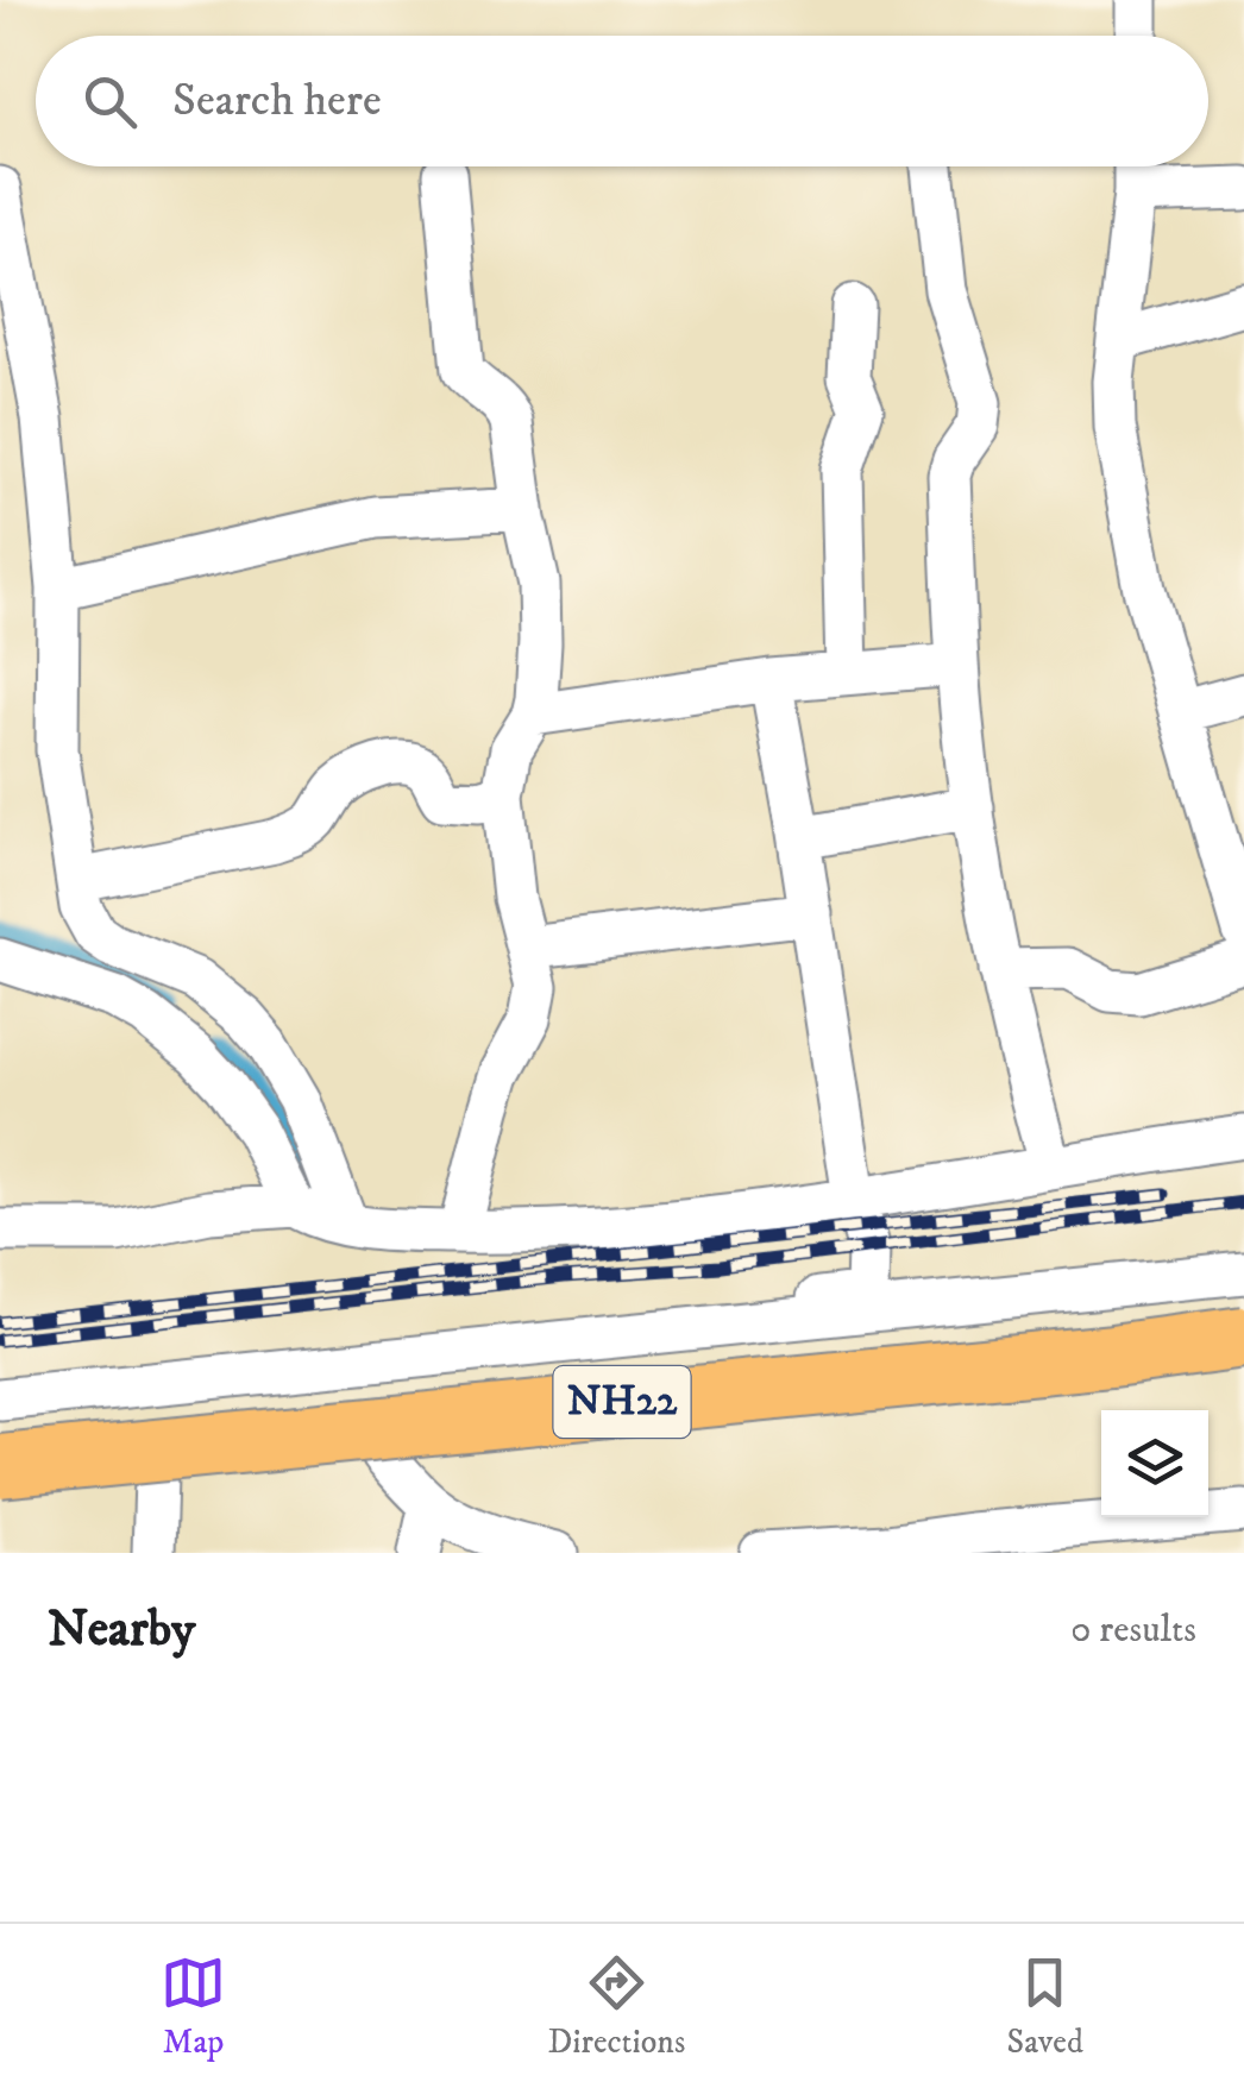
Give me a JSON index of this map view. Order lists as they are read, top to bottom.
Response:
{
  "streets": {
    "highway": ["NH22"]
  },
  "page": {
    "search": "Search here",
    "heading": ["Nearby", "0 results"],
    "nav": ["Map", "Directions", "Saved"]
  }
}
